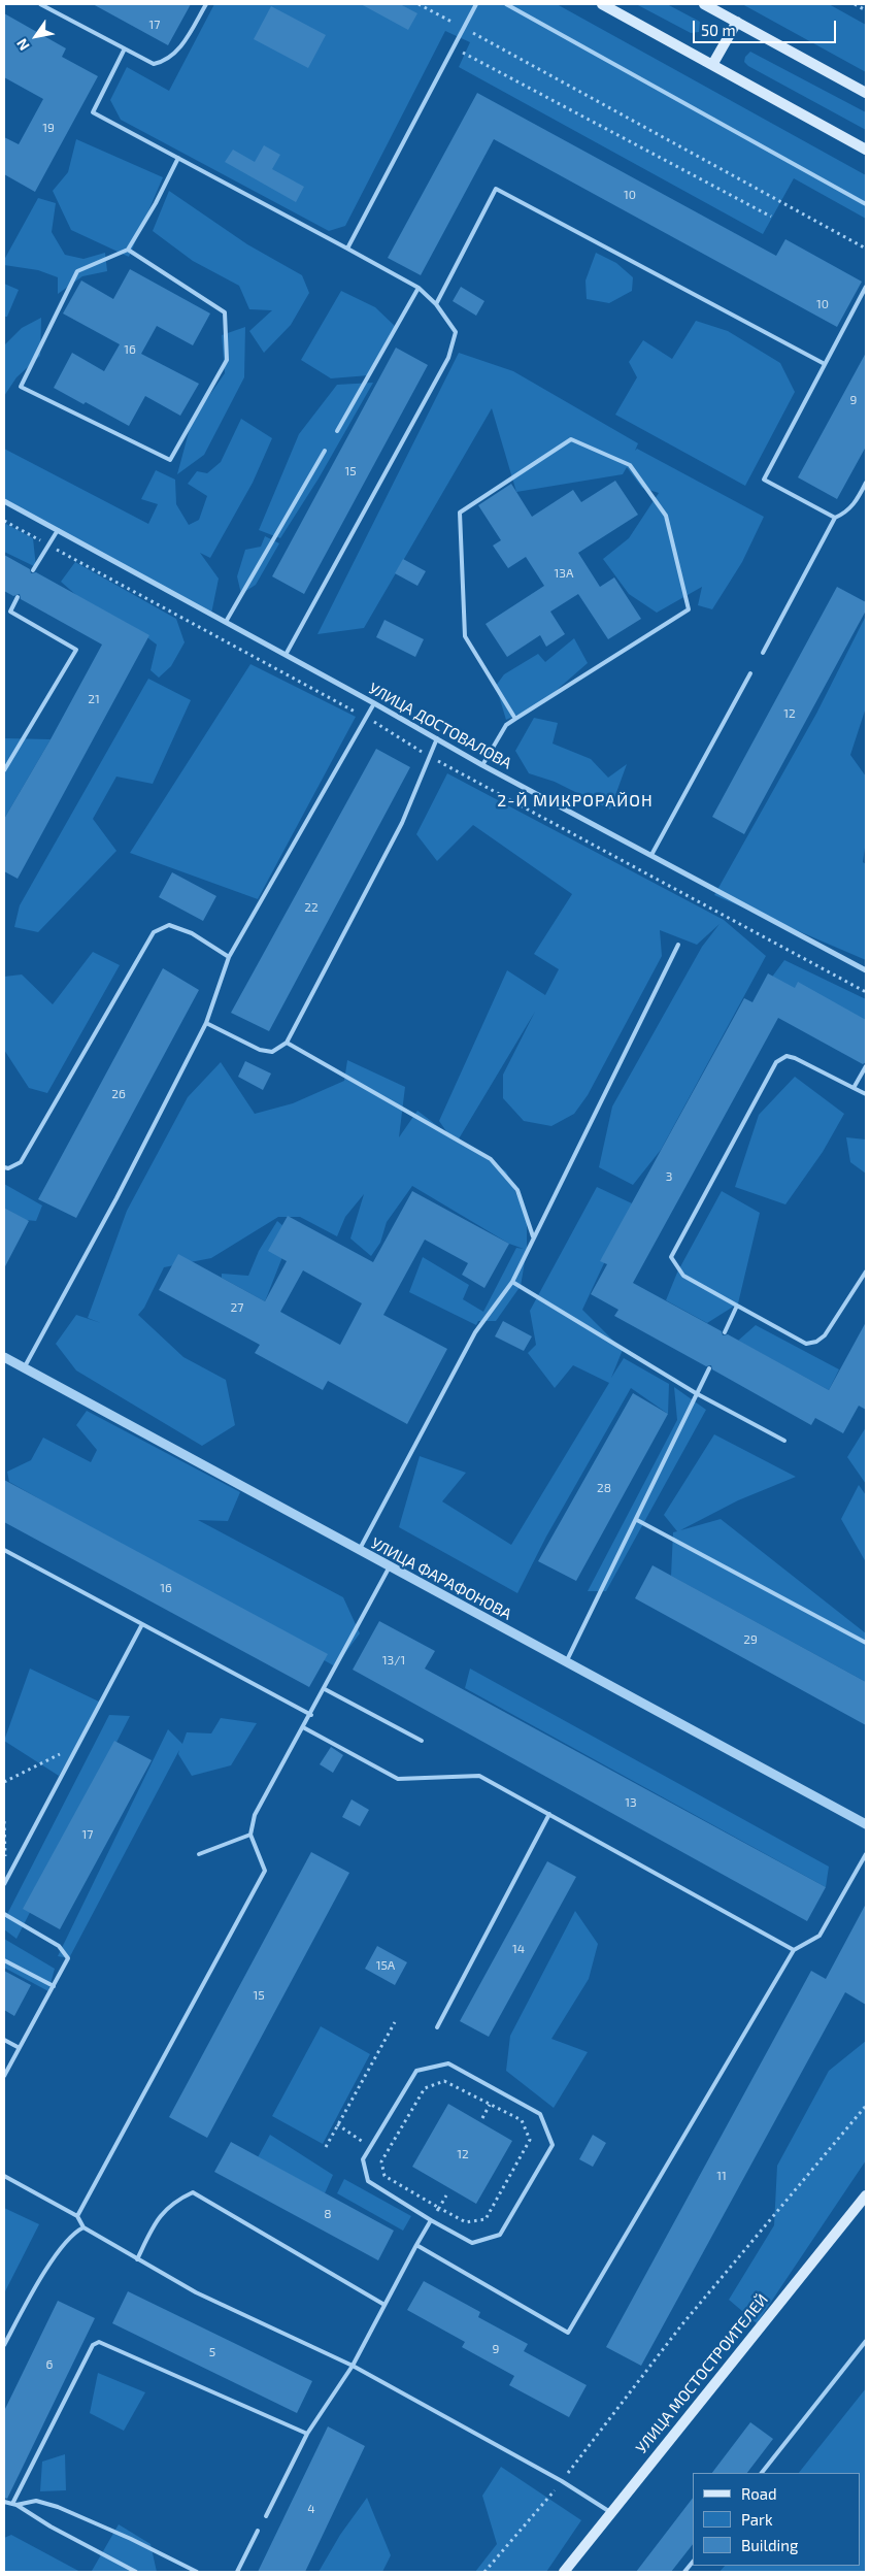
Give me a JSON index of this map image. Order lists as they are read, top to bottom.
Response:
{
  "streets": {
    "main road": ["УЛИЦА МОСТОСТРОИТЕЛЕЙ"],
    "street": ["УЛИЦА ДОСТОВАЛОВА", "УЛИЦА ФАРАФОНОВА"]
  },
  "districts": ["2-Й МИКРОРАЙОН"],
  "house_numbers": [
    "17",
    "19",
    "10",
    "10",
    "16",
    "9",
    "15",
    "13А",
    "21",
    "12",
    "22",
    "26",
    "3",
    "27",
    "28",
    "16",
    "29",
    "13/1",
    "13",
    "17",
    "14",
    "15А",
    "15",
    "12",
    "11",
    "8",
    "9",
    "5",
    "6",
    "4"
  ],
  "legend": ["Road", "Park", "Building"],
  "scale_bar": "50 m",
  "north": "bottom left"
}
